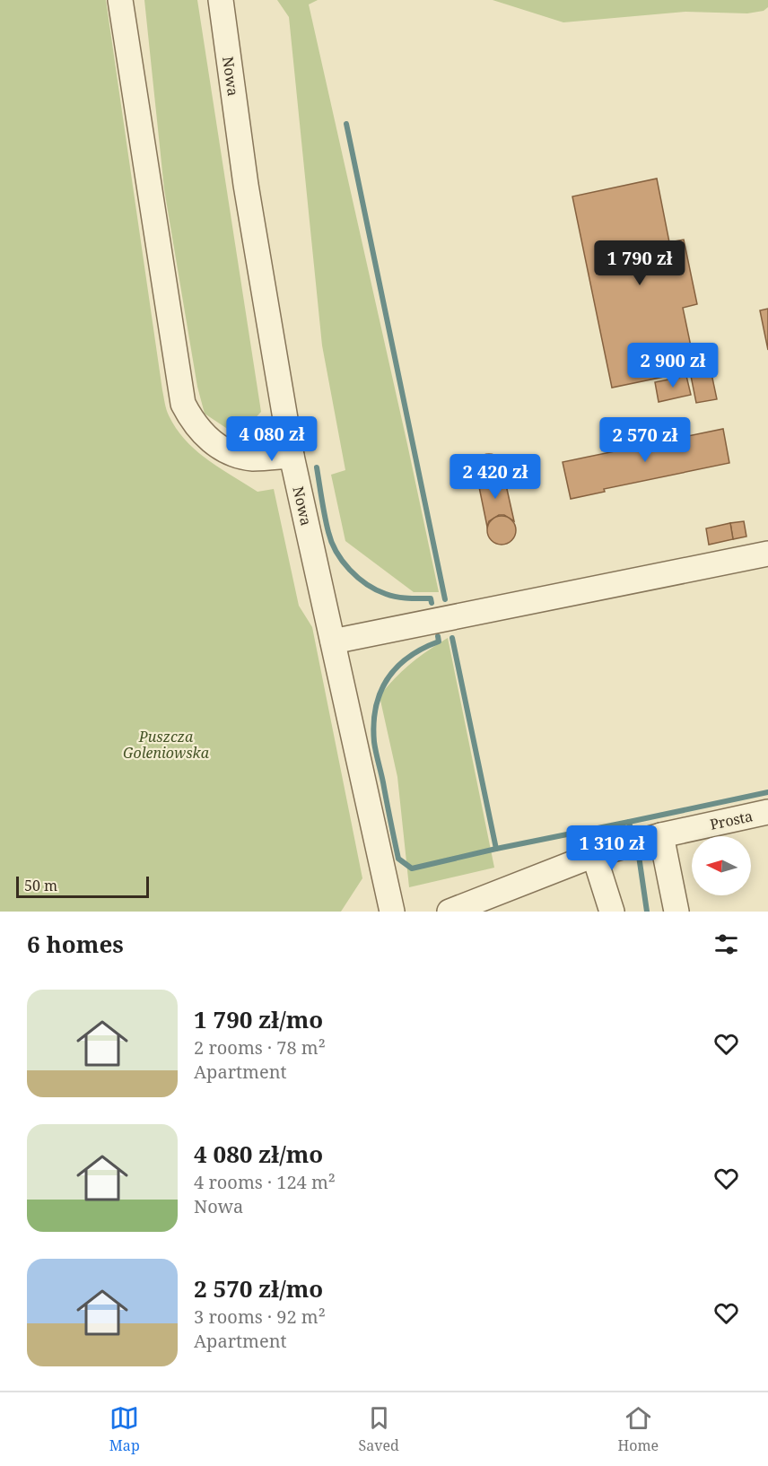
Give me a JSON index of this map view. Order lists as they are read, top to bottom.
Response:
{
  "streets": {
    "street": ["Nowa", "Prosta"]
  },
  "parks": ["Puszcza Goleniowska"],
  "scale_bar": "50 m",
  "north": "left",
  "page": {
    "price": [
      "1 790 zł",
      "2 900 zł",
      "4 080 zł",
      "2 570 zł",
      "2 420 zł",
      "1 310 zł"
    ],
    "scale": "50 m",
    "heading": "6 homes",
    "list": [
      {
        "name": "1 790 zł/mo",
        "note": "2 rooms · 78 m² · Apartment"
      },
      {
        "name": "4 080 zł/mo",
        "note": "4 rooms · 124 m² · Nowa"
      },
      {
        "name": "2 570 zł/mo",
        "note": "3 rooms · 92 m² · Apartment"
      }
    ],
    "tabs": ["Map", "Saved", "Home"]
  }
}
